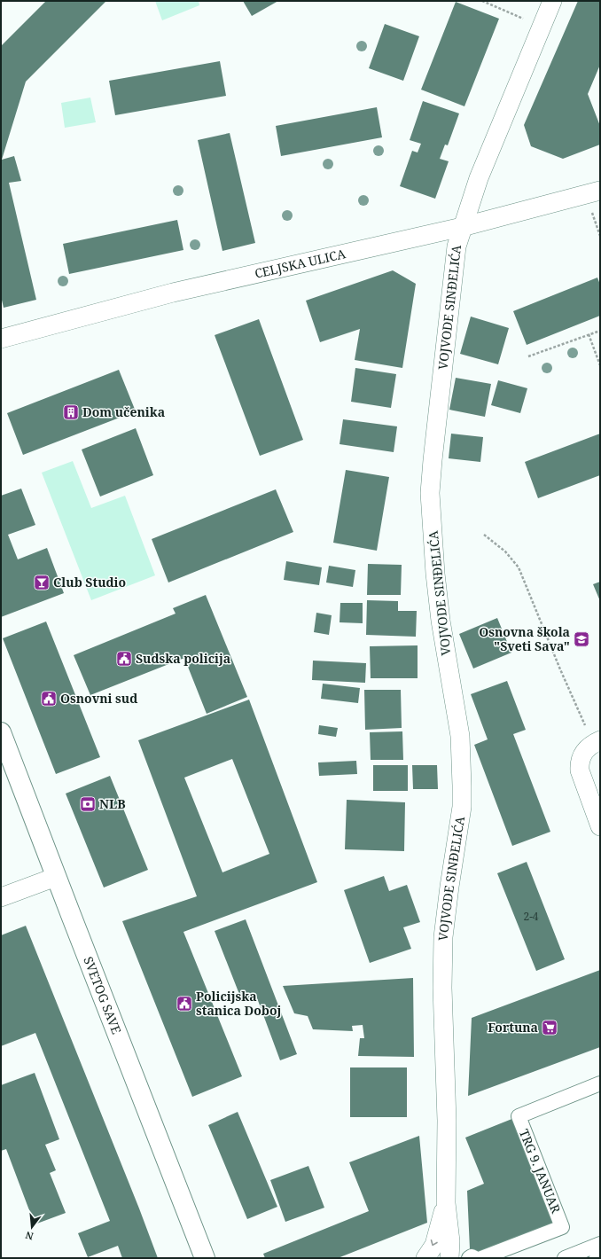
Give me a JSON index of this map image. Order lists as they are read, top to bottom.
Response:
{
  "streets": {
    "street": [
      "CELJSKA ULICA",
      "VOJVODE SINĐELIĆA",
      "SVETOG SAVE",
      "TRG 9. JANUAR"
    ]
  },
  "crossings": [
    ["CELJSKA ULICA", "VOJVODE SINĐELIĆA"]
  ],
  "places": {
    "building": ["Dom učenika"],
    "bar": ["Club Studio"],
    "school or university": ["Osnovna škola \"Sveti Sava\""],
    "public building": ["Sudska policija", "Osnovni sud", "Policijska stanica Doboj"],
    "bank": ["NLB"],
    "supermarket": ["Fortuna"]
  },
  "house_numbers": ["2-4"],
  "north": "bottom"
}
